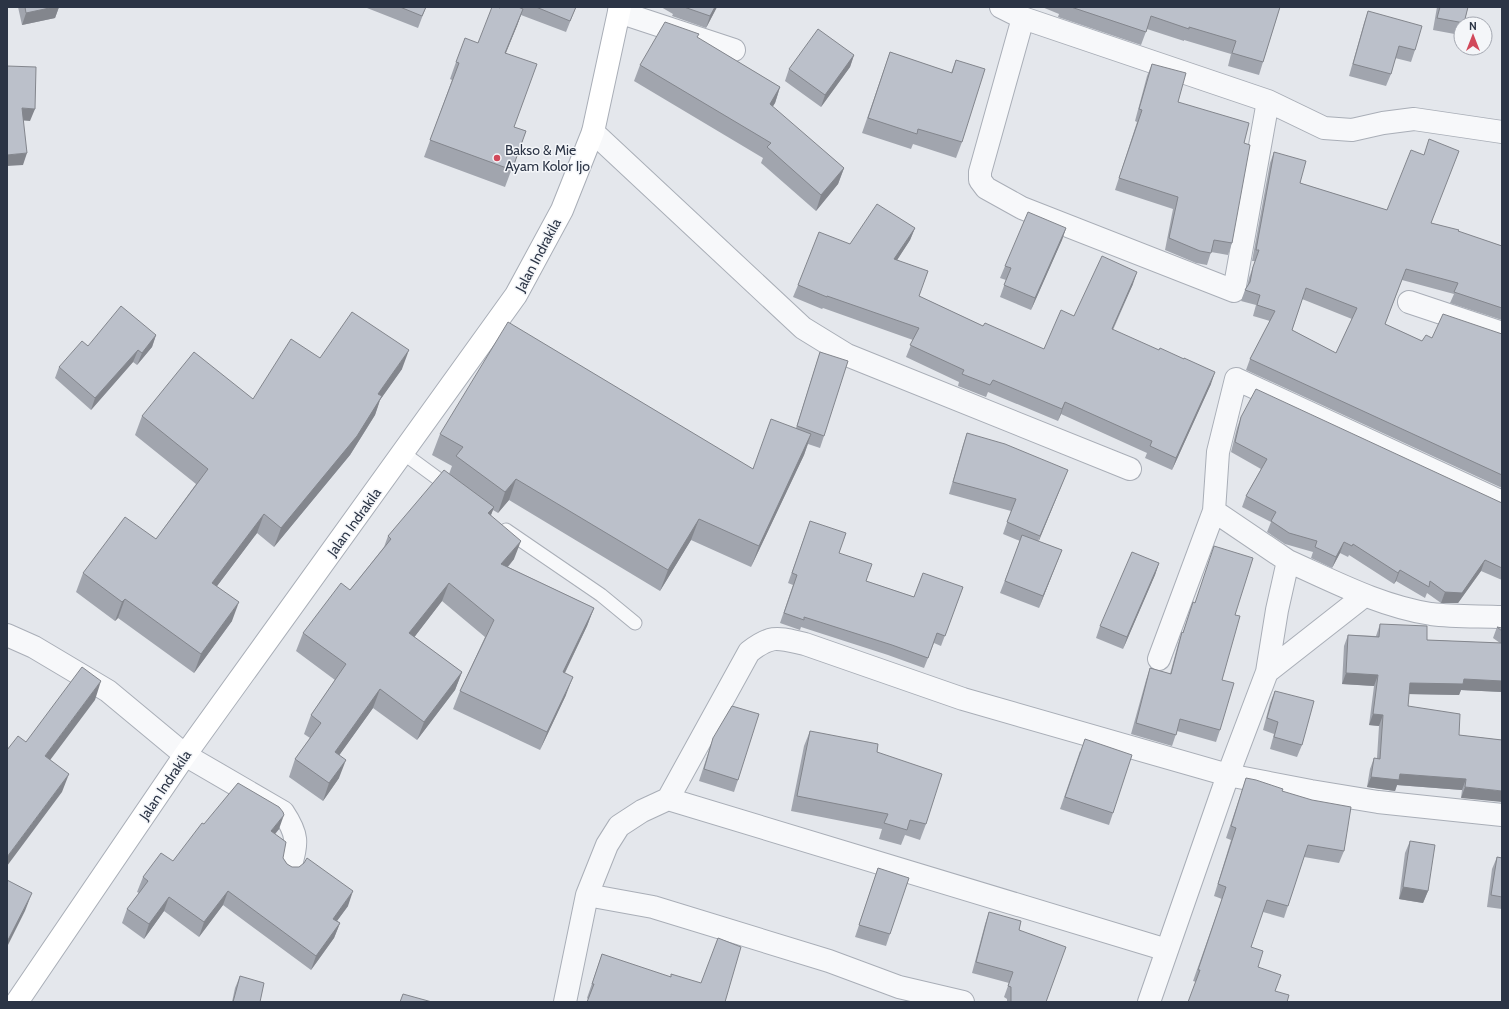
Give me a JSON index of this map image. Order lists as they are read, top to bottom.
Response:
{
  "streets": {
    "street": ["Jalan Indrakila"]
  },
  "places": ["Bakso & Mie Ayam Kolor Ijo"],
  "north": "top"
}
